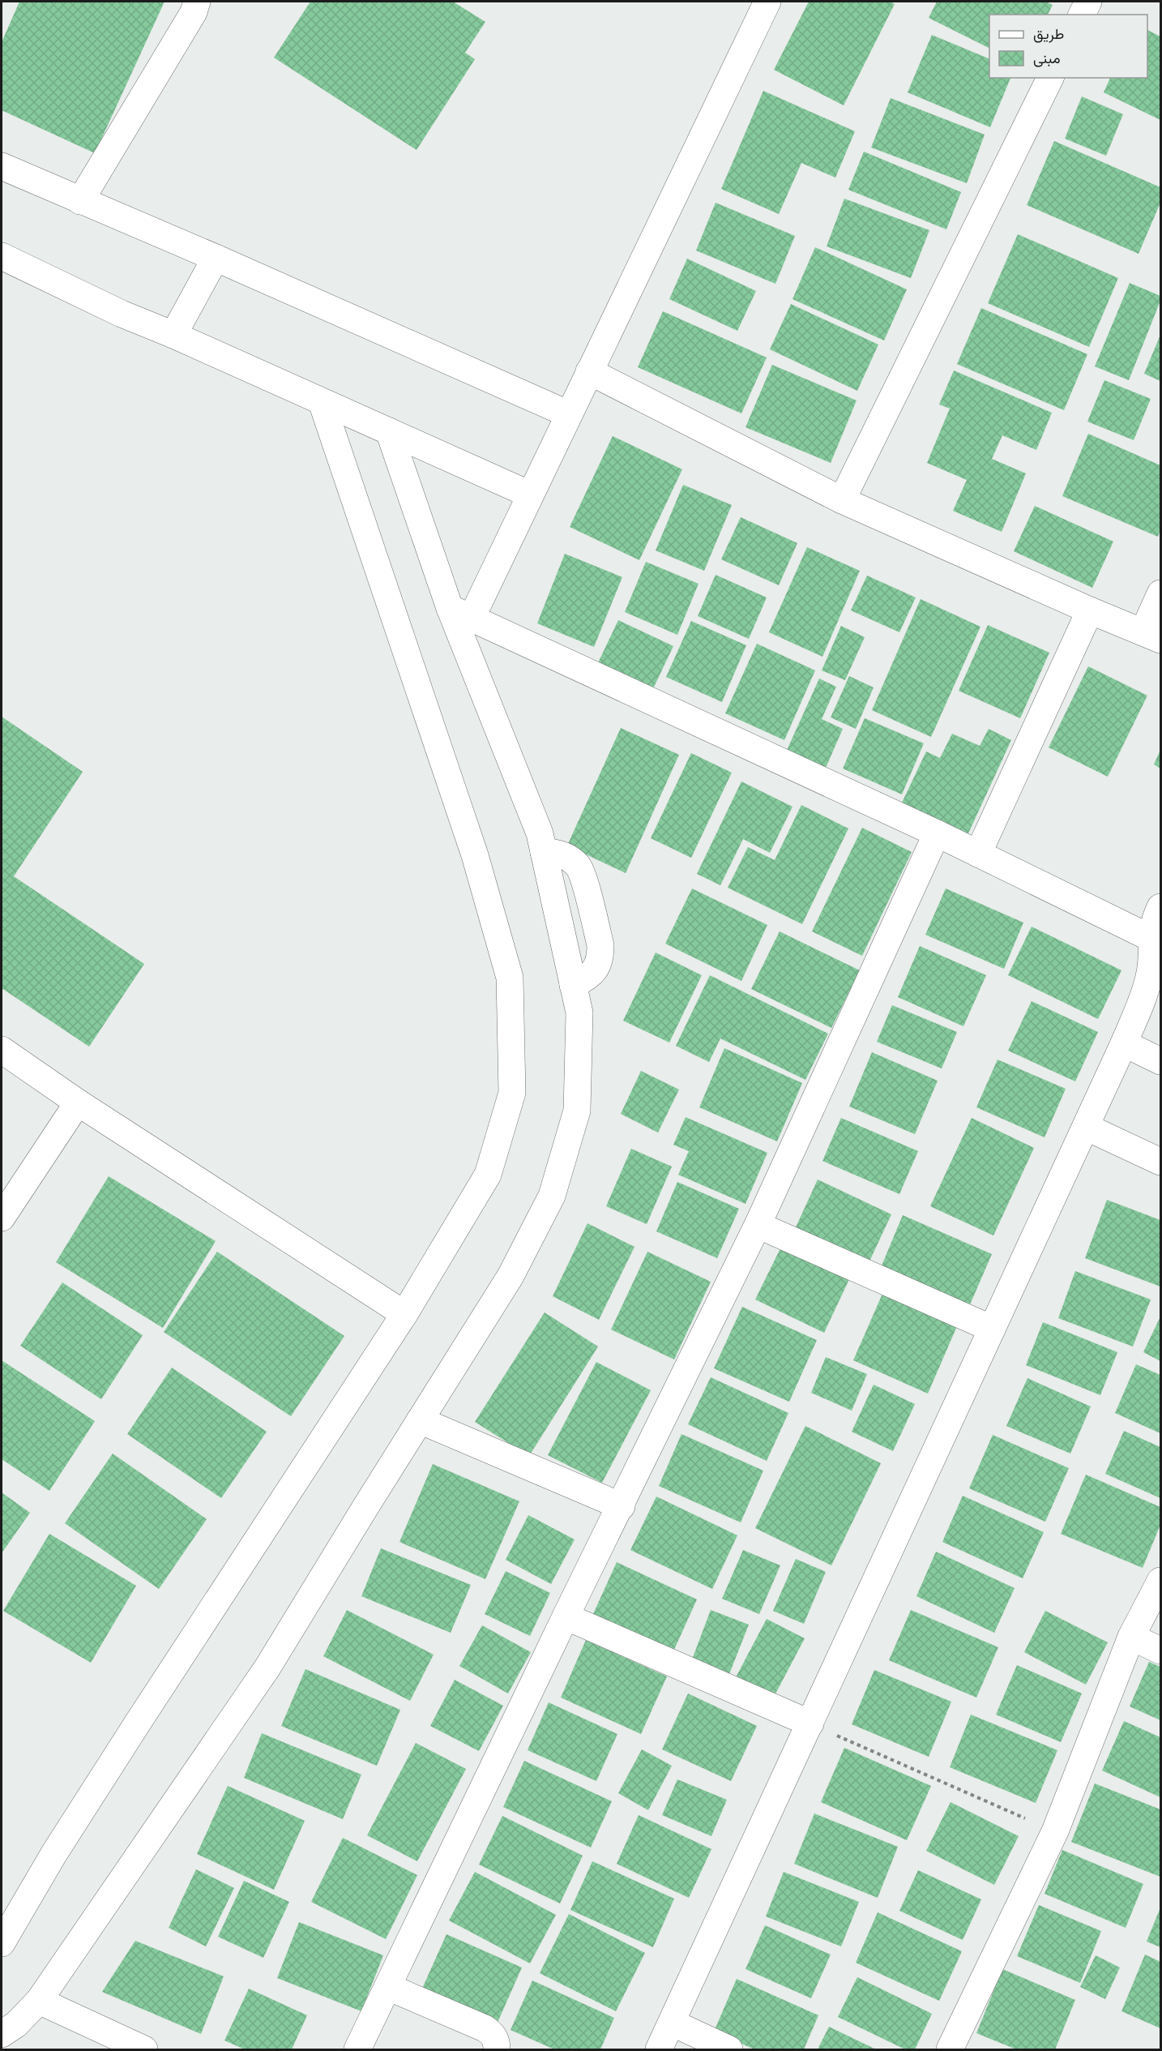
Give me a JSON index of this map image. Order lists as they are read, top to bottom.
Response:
{
  "legend": ["طريق", "مبنى"]
}
